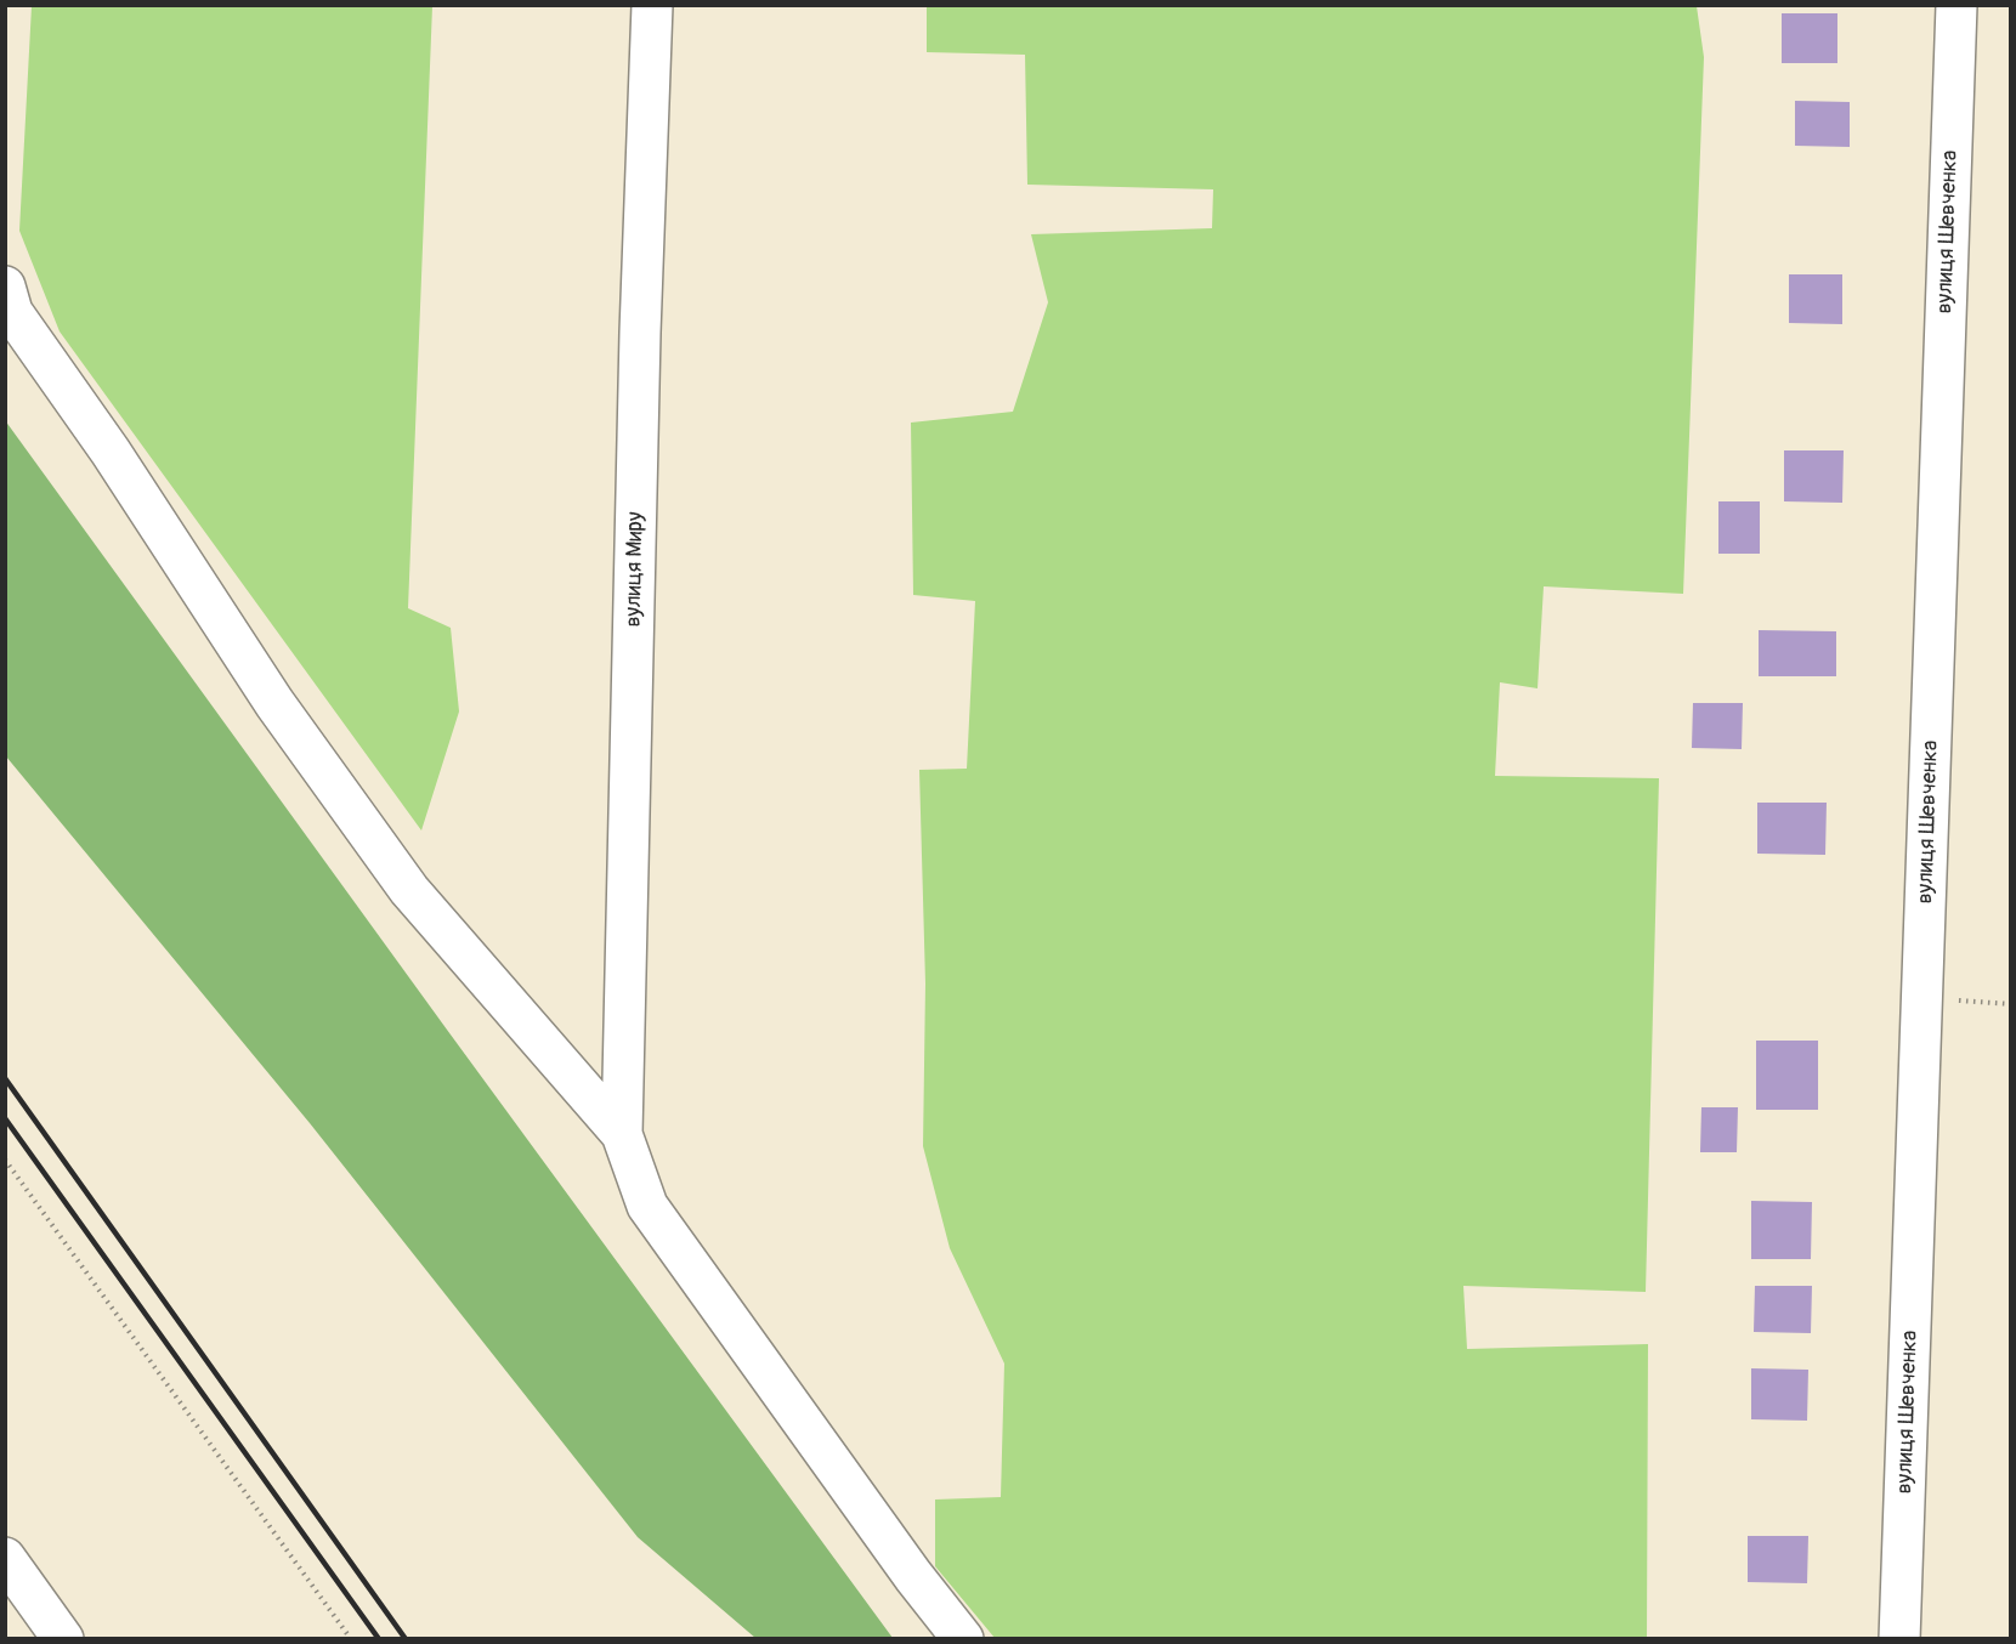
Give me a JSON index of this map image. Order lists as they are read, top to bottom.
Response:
{
  "streets": {
    "street": ["вулиця Шевченка", "вулиця Миру"]
  }
}
